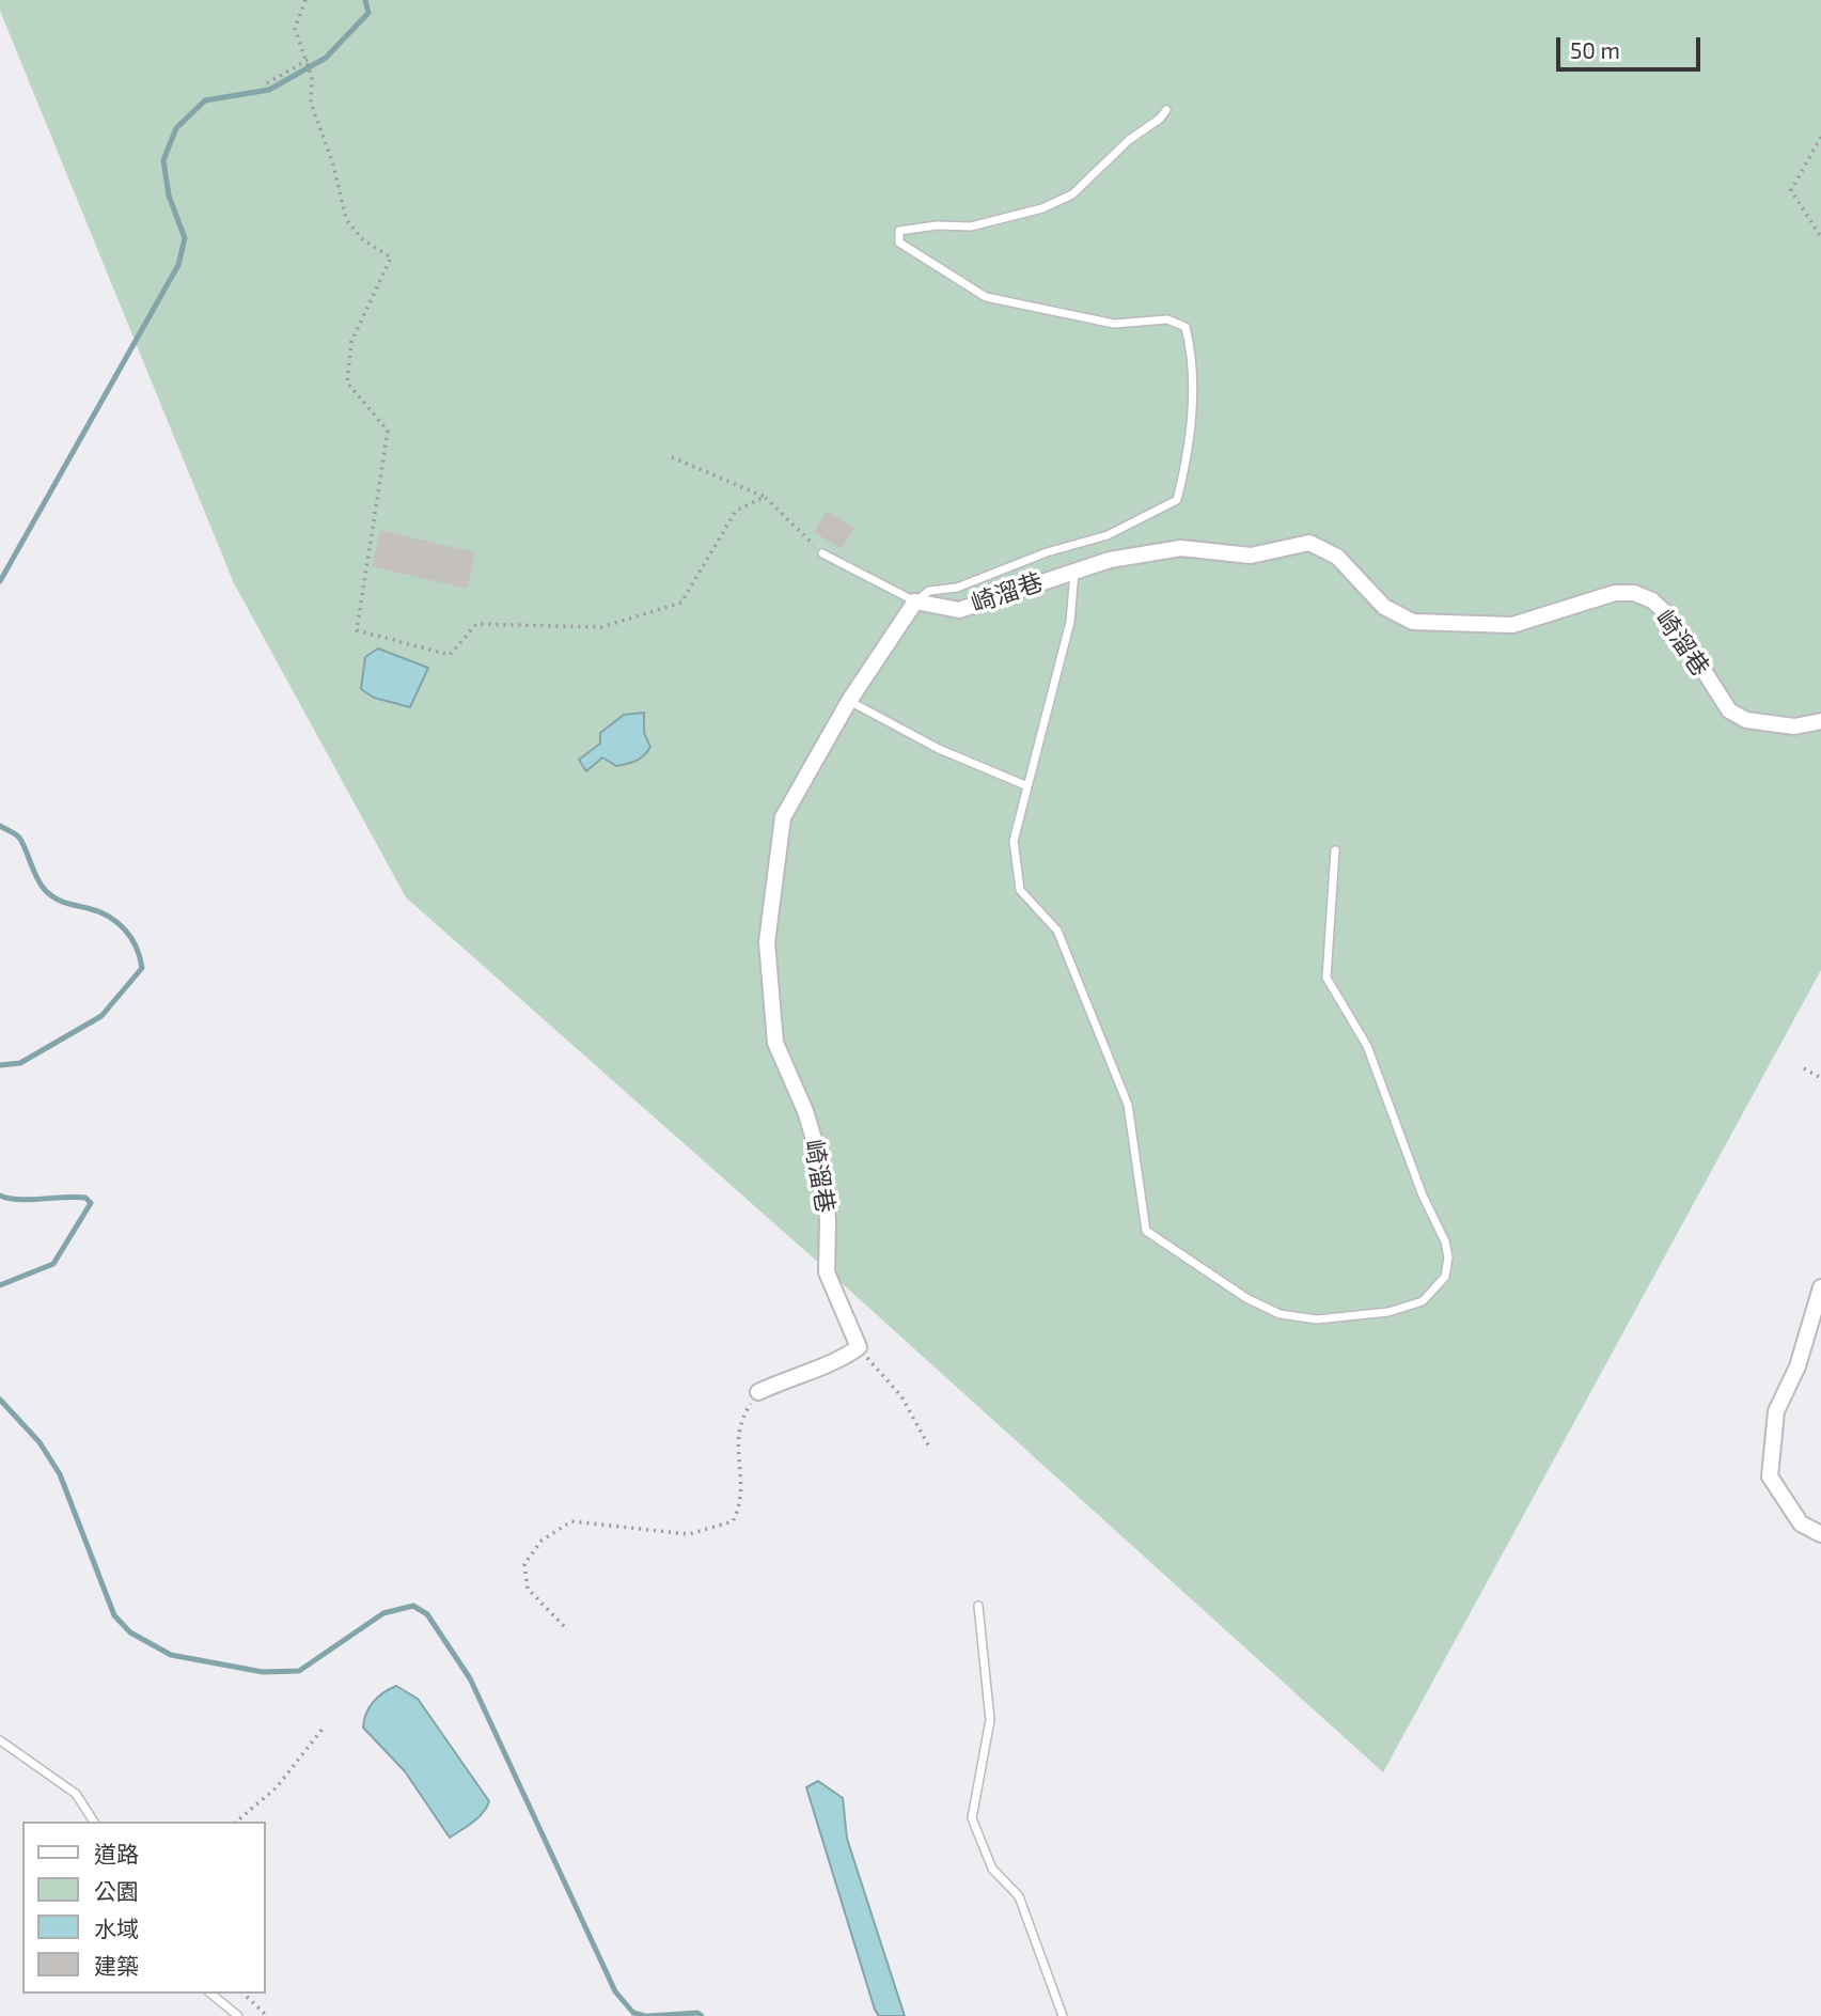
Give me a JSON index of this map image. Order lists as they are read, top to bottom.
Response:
{
  "streets": {
    "street": ["崎溜巷"]
  },
  "legend": [
    "道路",
    "公園",
    "水域",
    "建築"
  ],
  "scale_bar": "50 m"
}
